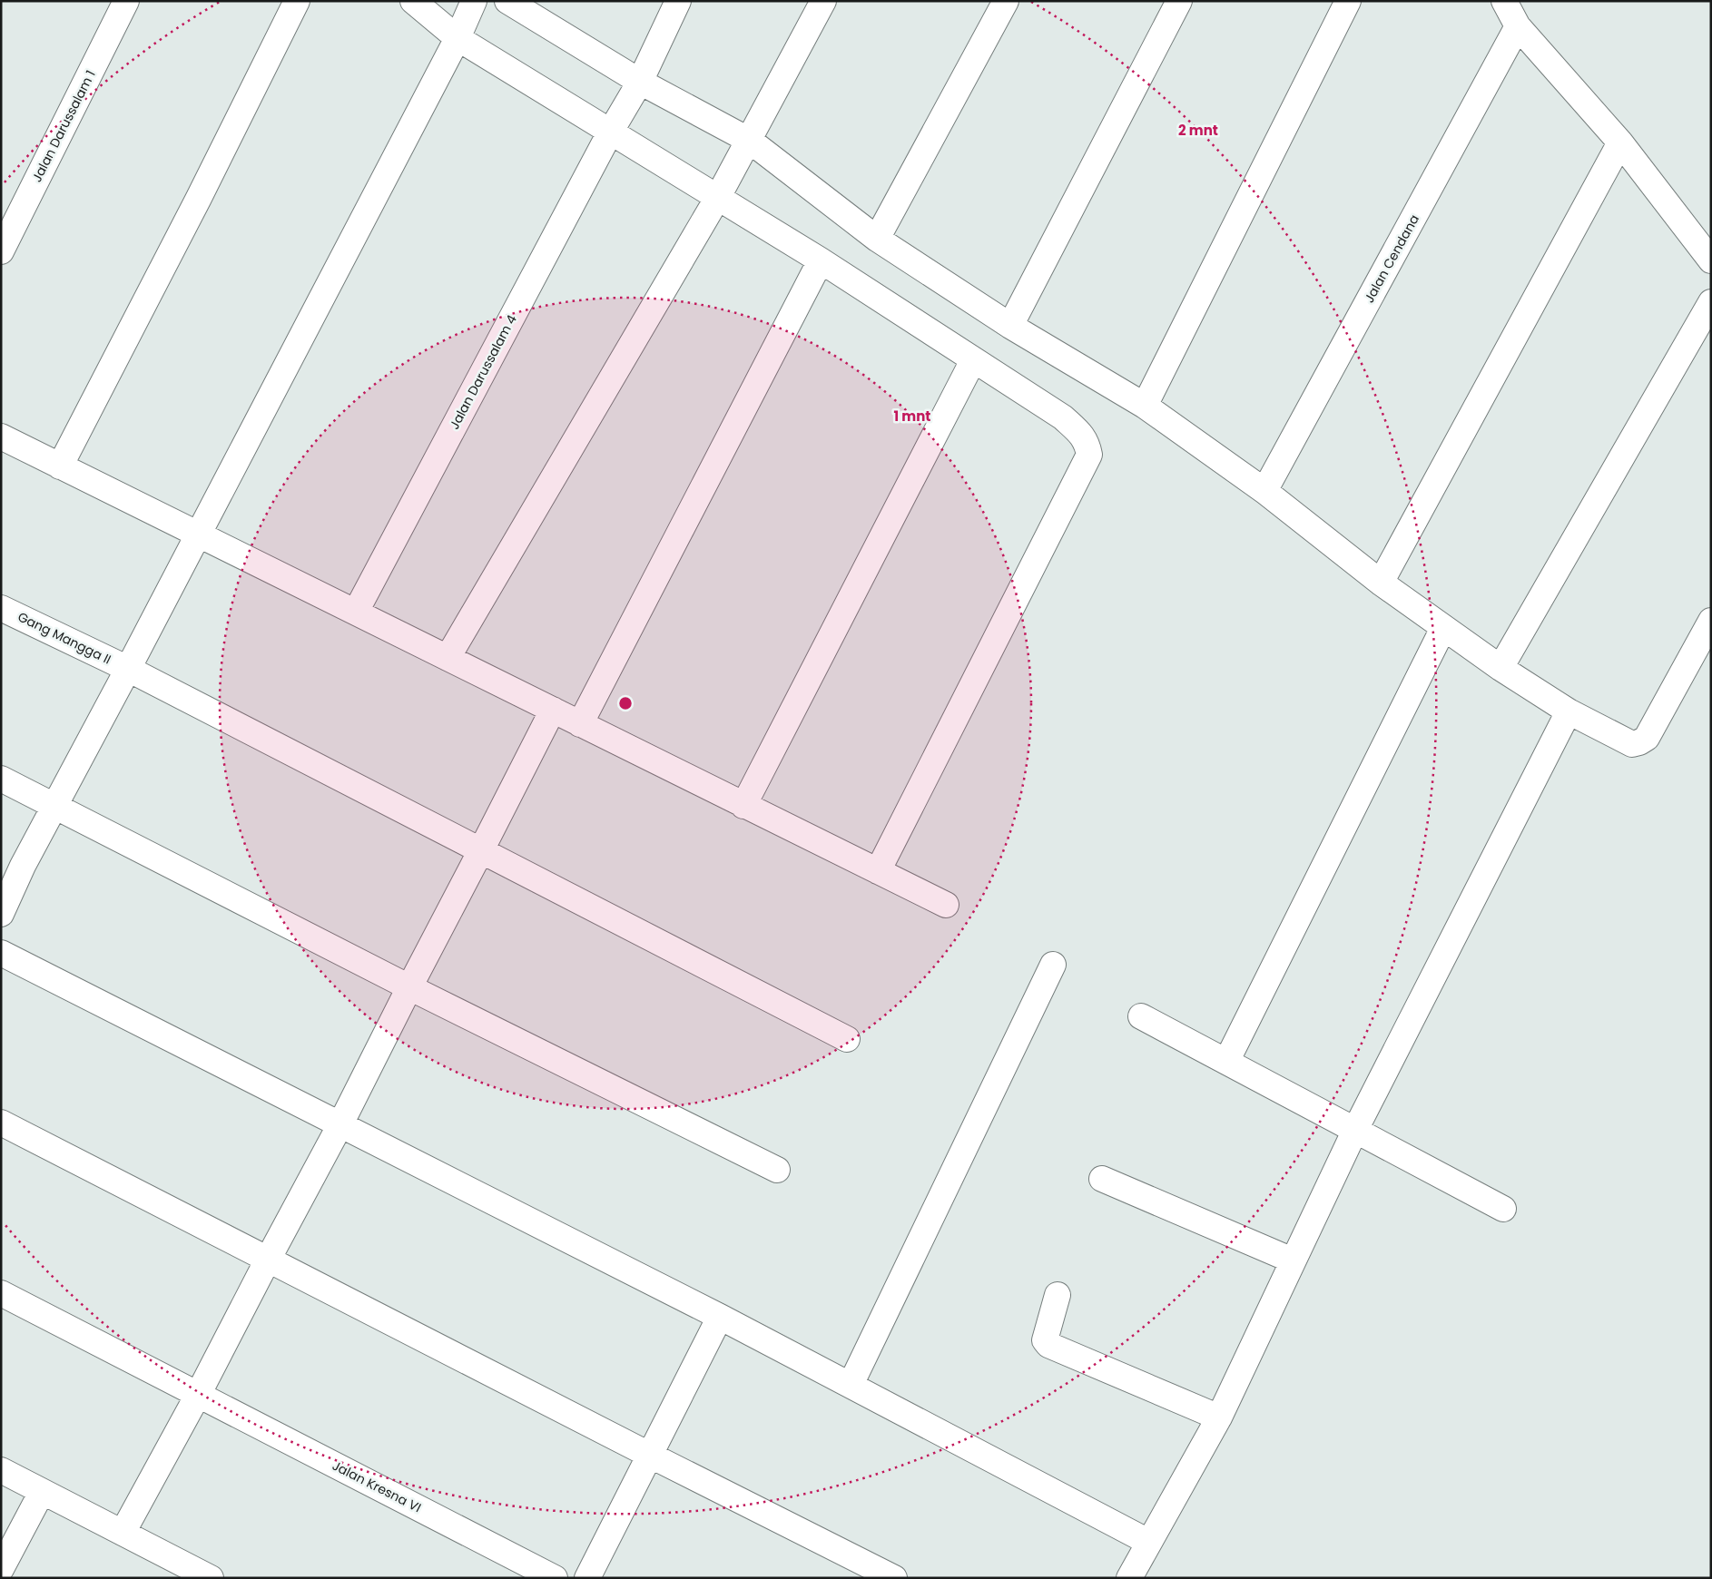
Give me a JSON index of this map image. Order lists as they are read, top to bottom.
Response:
{
  "streets": {
    "street": [
      "Jalan Darussalam 1",
      "Jalan Cendana",
      "Jalan Darussalam 4",
      "Gang Mangga II",
      "Jalan Kresna VI"
    ]
  },
  "rings": ["2 mnt", "1 mnt"]
}
